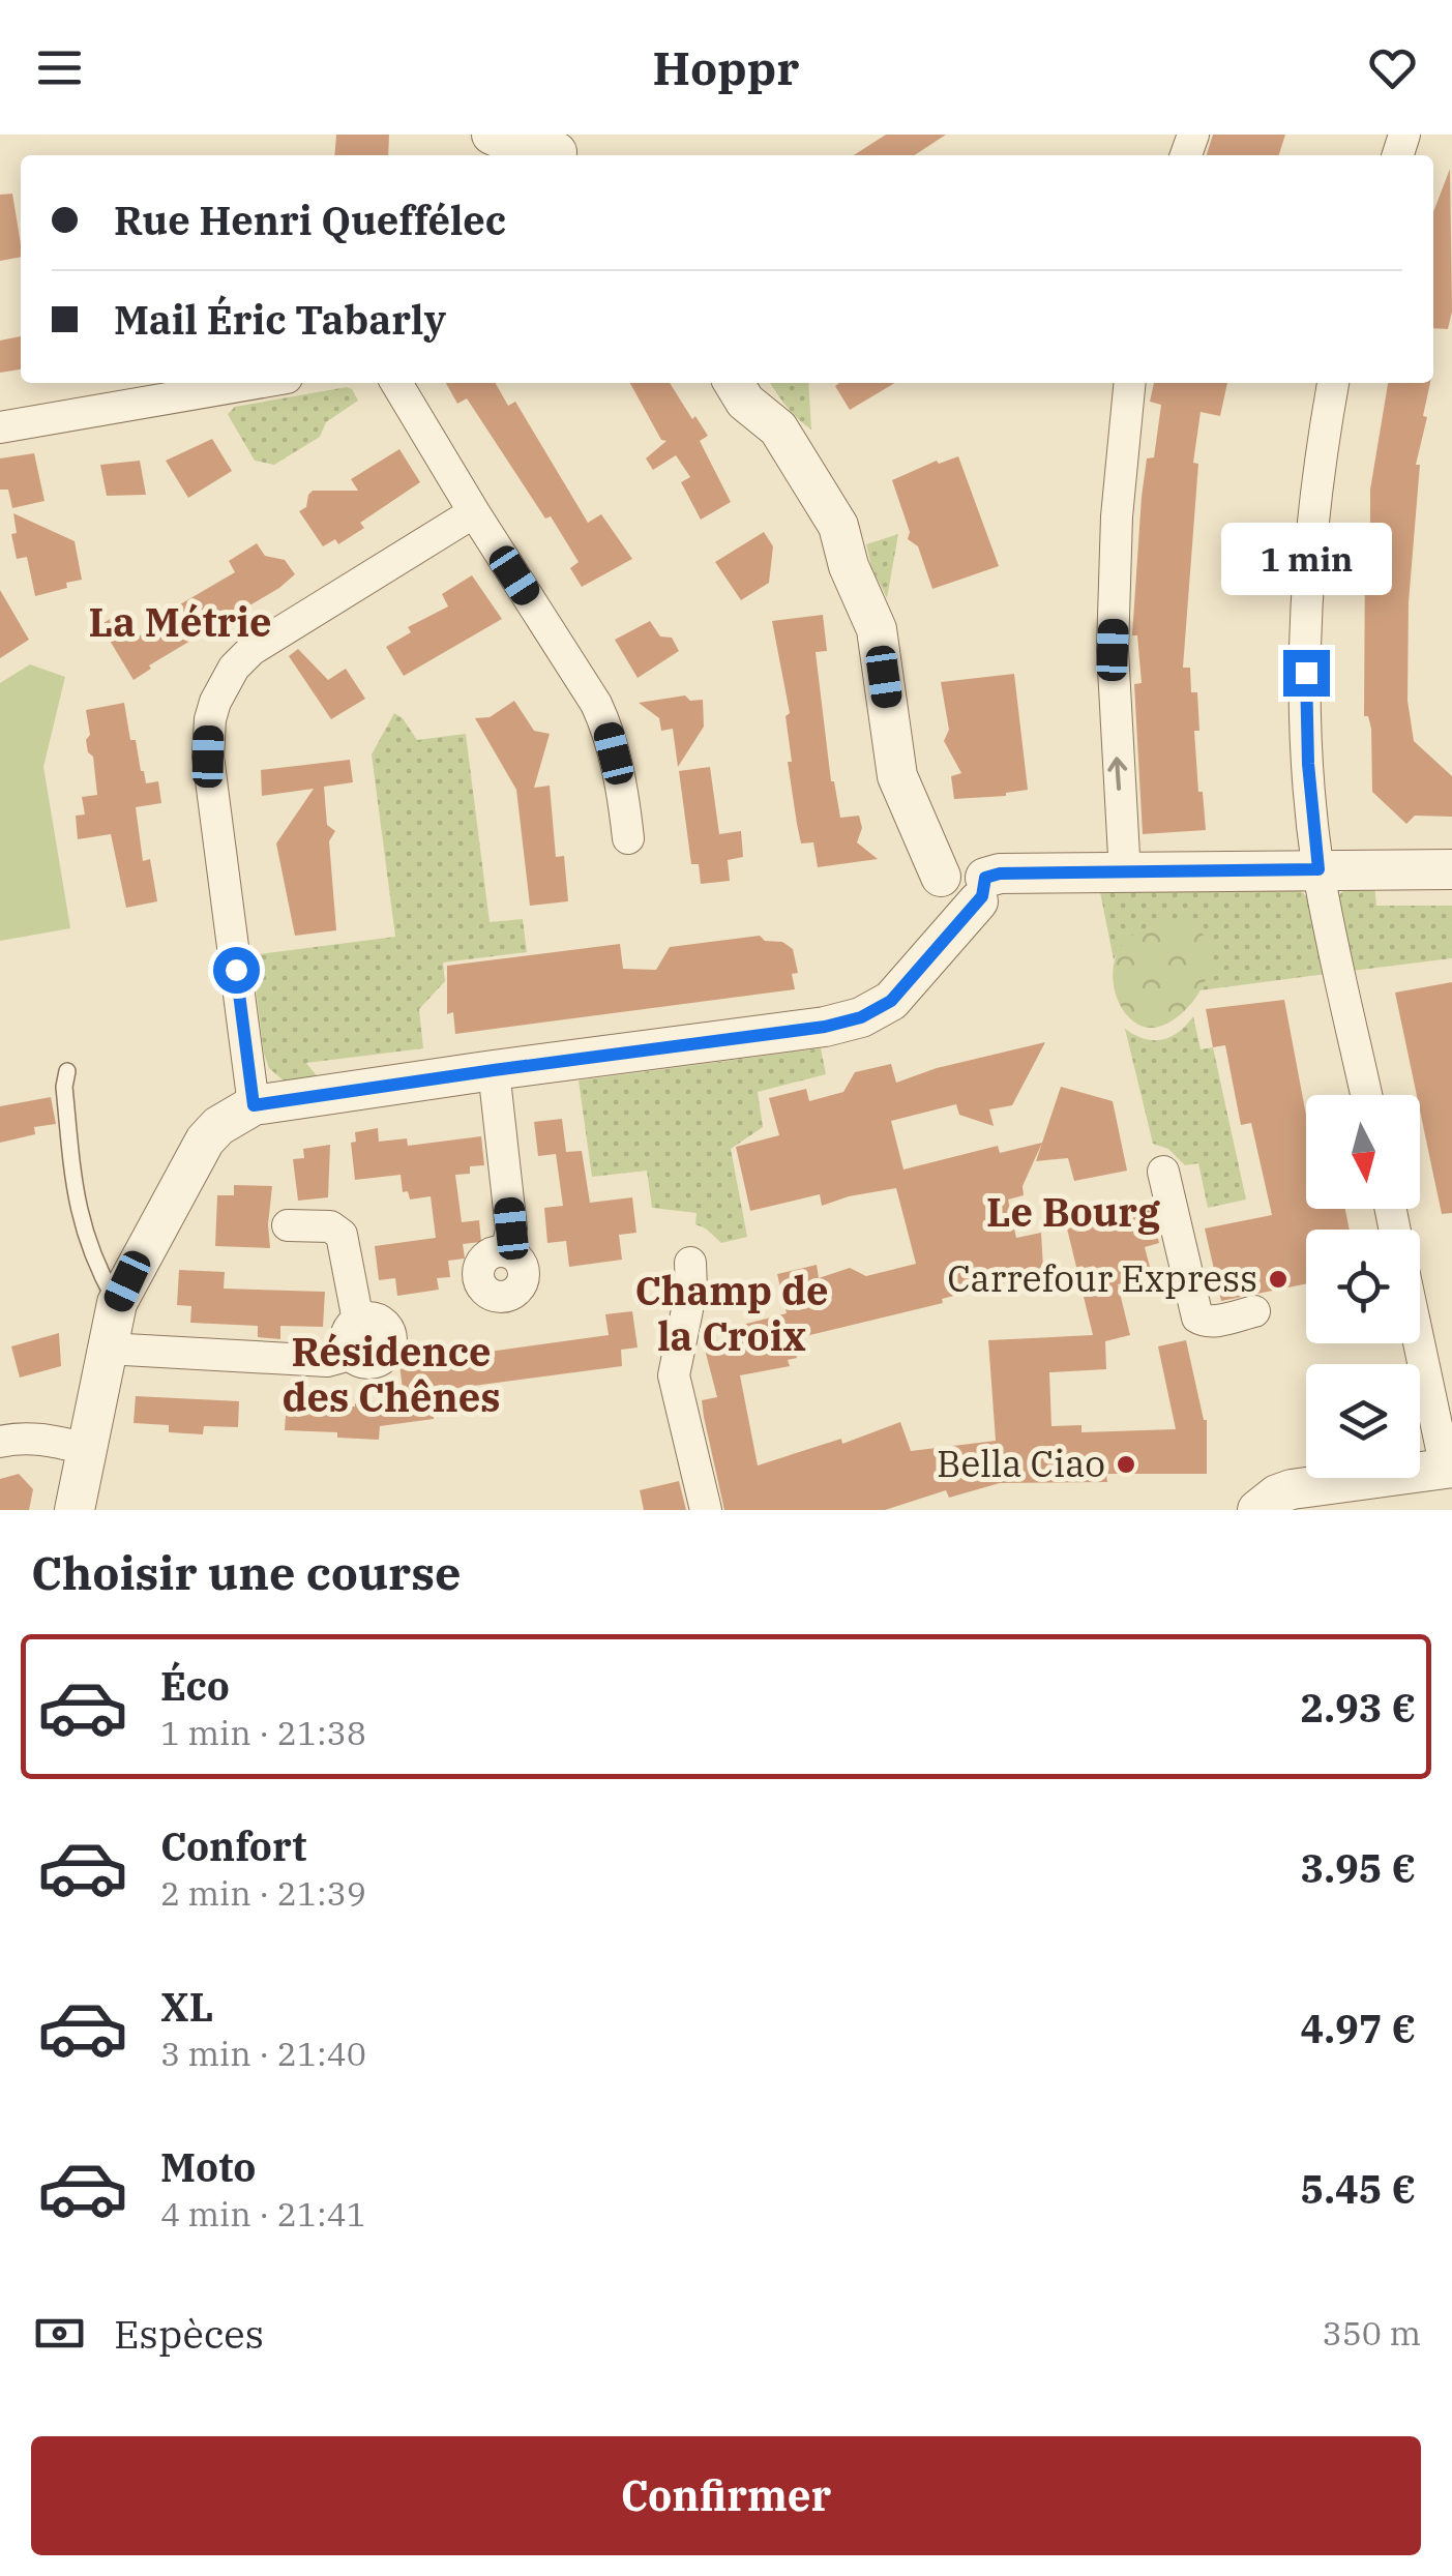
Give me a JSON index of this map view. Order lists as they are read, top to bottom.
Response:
{
  "districts": [
    "La Métrie",
    "Le Bourg",
    "Champ de la Croix",
    "Résidence des Chênes"
  ],
  "places": ["Carrefour Express", "Bella Ciao"],
  "north": "bottom",
  "page": {
    "header": "Hoppr",
    "banner": ["Rue Henri Queffélec", "Mail Éric Tabarly"],
    "bubble": "1 min",
    "heading": "Choisir une course",
    "list": [
      {
        "name": "Éco",
        "note": "1 min · 21:38",
        "value": "2.93 €"
      },
      {
        "name": "Confort",
        "note": "2 min · 21:39",
        "value": "3.95 €"
      },
      {
        "name": "XL",
        "note": "3 min · 21:40",
        "value": "4.97 €"
      },
      {
        "name": "Moto",
        "note": "4 min · 21:41",
        "value": "5.45 €"
      }
    ],
    "pay": ["Espèces", "350 m"],
    "buttons": "Confirmer"
  }
}
